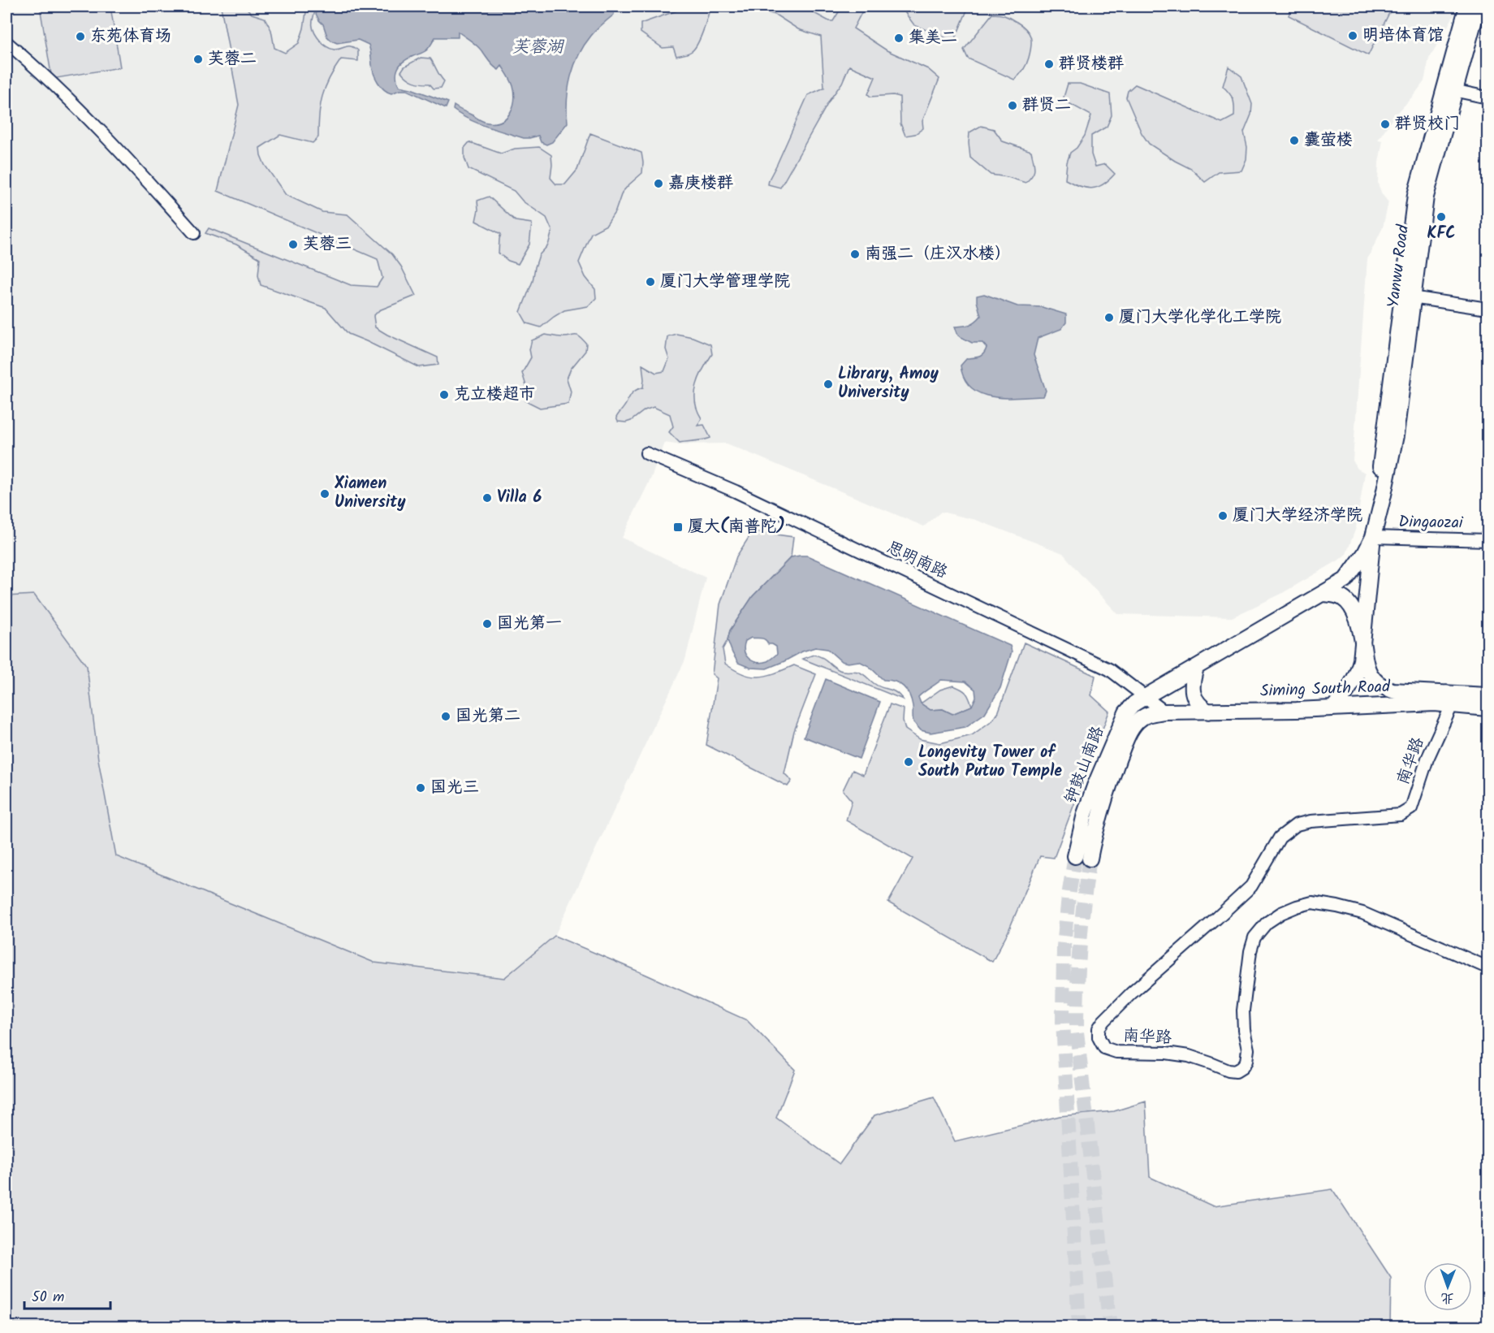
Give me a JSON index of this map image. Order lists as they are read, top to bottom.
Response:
{
  "streets": {
    "main road": ["Yanwu Road", "Siming South Road", "钟鼓山南路"],
    "street": ["Dingaozai", "思明南路", "南华路"]
  },
  "crossings": [
    ["Yanwu Road", "Dingaozai"],
    ["Yanwu Road", "Siming South Road"],
    ["Yanwu Road", "钟鼓山南路"],
    ["Dingaozai", "钟鼓山南路"],
    ["思明南路", "Siming South Road"],
    ["思明南路", "钟鼓山南路"],
    ["Siming South Road", "南华路"],
    ["Siming South Road", "钟鼓山南路"]
  ],
  "water": ["芙蓉湖"],
  "places": {
    "other": [
      "明培体育馆",
      "东苑体育场",
      "集美二",
      "芙蓉二",
      "群贤楼群",
      "群贤二",
      "群贤校门",
      "囊萤楼",
      "嘉庚楼群",
      "KFC",
      "芙蓉三",
      "南强二（庄汉水楼）",
      "厦门大学管理学院",
      "厦门大学化学化工学院",
      "Library, Amoy University",
      "克立楼超市",
      "Xiamen University",
      "Villa 6",
      "厦门大学经济学院",
      "国光第一",
      "国光第二",
      "Longevity Tower of South Putuo Temple",
      "国光三"
    ],
    "transit": ["厦大(南普陀)"]
  },
  "scale_bar": "50 m",
  "north": "bottom"
}
